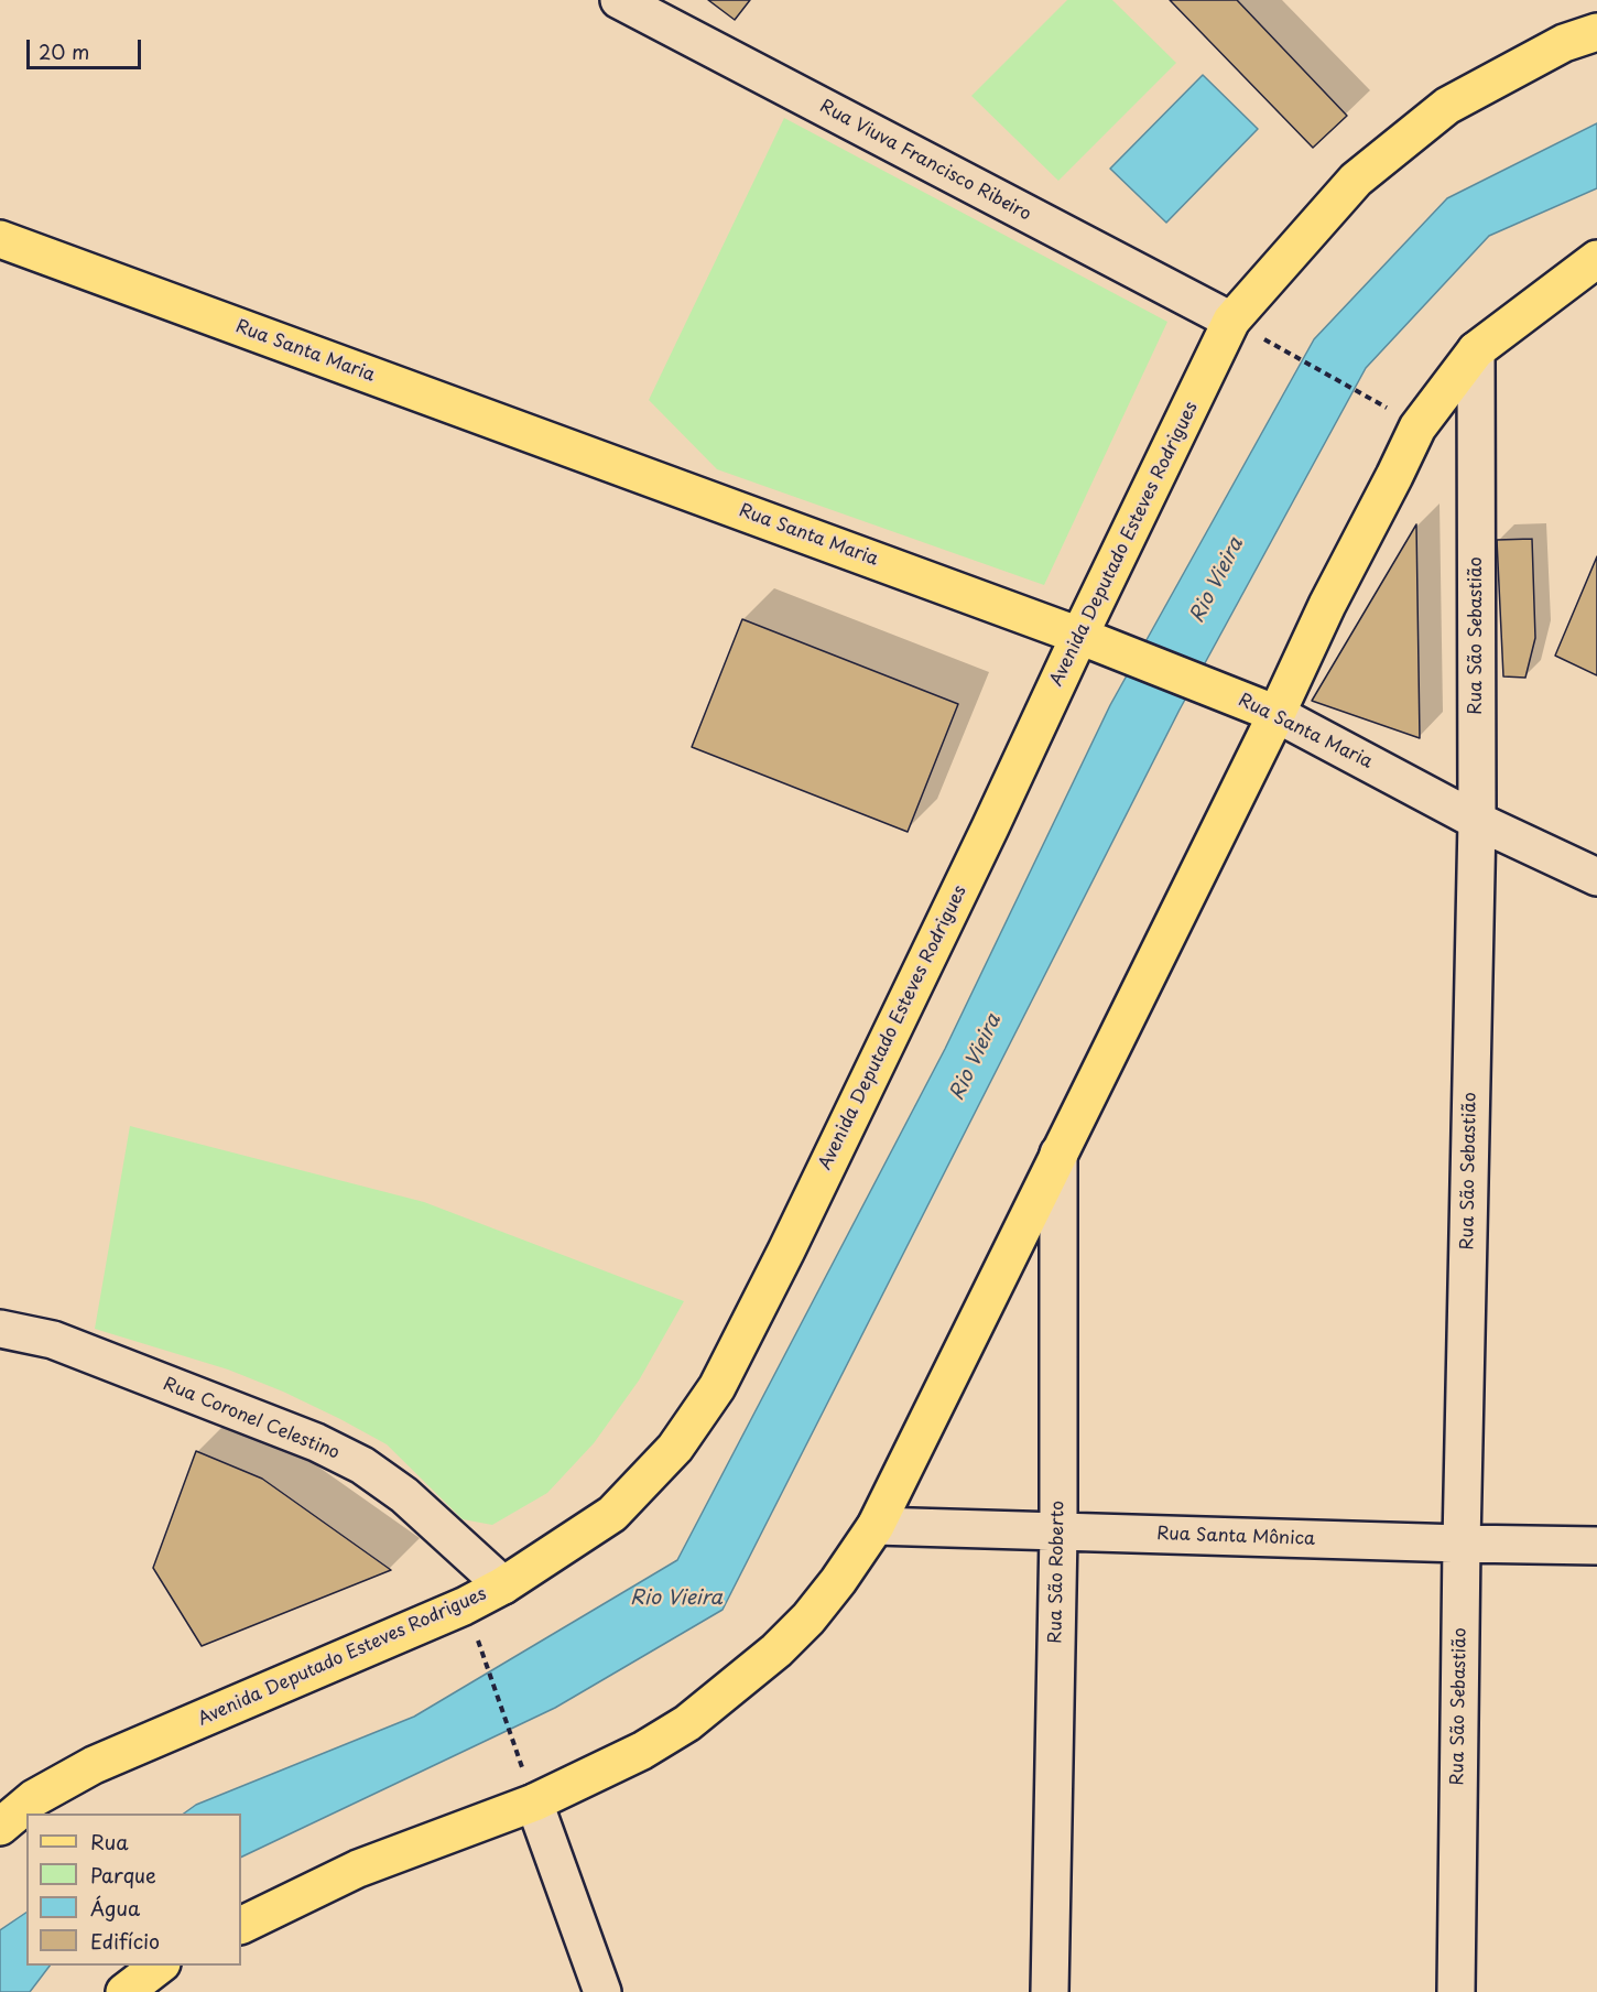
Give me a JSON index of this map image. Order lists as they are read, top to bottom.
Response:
{
  "streets": {
    "main road": ["Rua Santa Maria", "Avenida Deputado Esteves Rodrigues"],
    "street": [
      "Rua Viuva Francisco Ribeiro",
      "Rua São Sebastião",
      "Rua Coronel Celestino",
      "Rua Santa Mônica",
      "Rua São Roberto"
    ]
  },
  "crossings": [
    ["Rua Viuva Francisco Ribeiro", "Avenida Deputado Esteves Rodrigues"],
    ["Rua Santa Maria", "Avenida Deputado Esteves Rodrigues"],
    ["Rua Santa Maria", "Rua São Sebastião"],
    ["Avenida Deputado Esteves Rodrigues", "Rua Coronel Celestino"],
    ["Rua São Sebastião", "Rua Santa Mônica"],
    ["Rua Santa Mônica", "Rua São Roberto"]
  ],
  "water": ["Rio Vieira"],
  "legend": [
    "Rua",
    "Parque",
    "Água",
    "Edifício"
  ],
  "scale_bar": "20 m"
}
